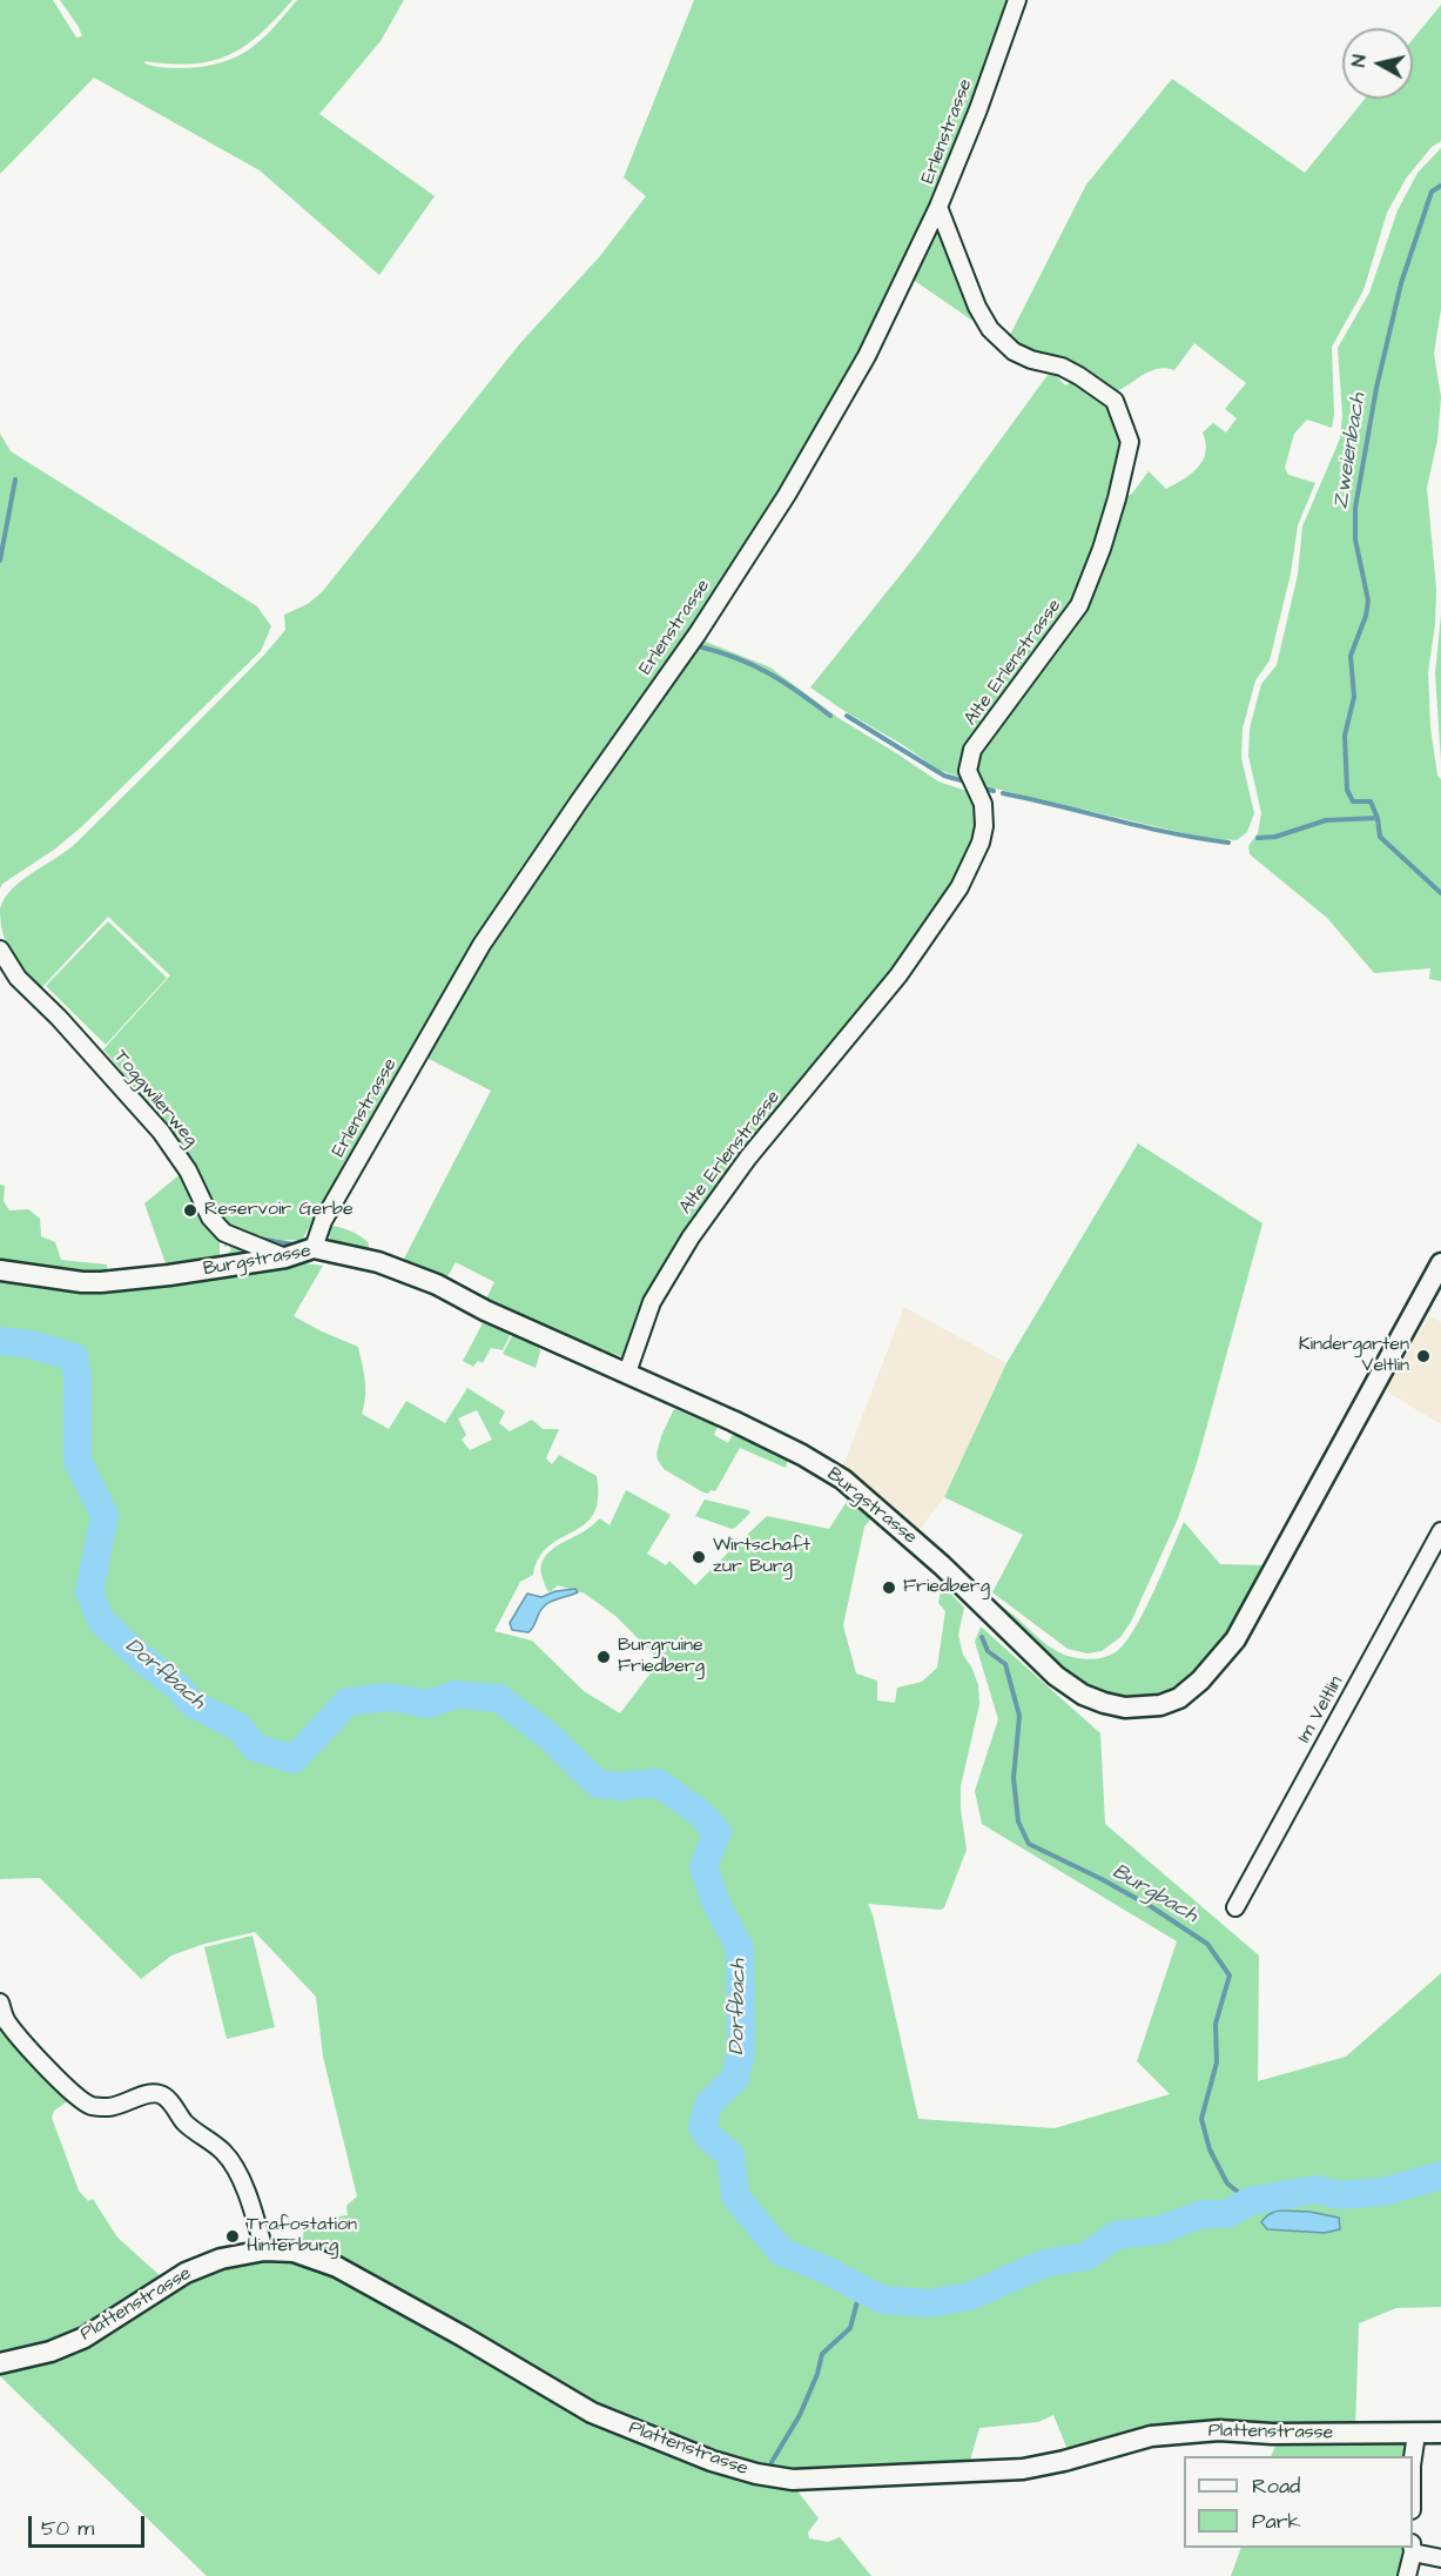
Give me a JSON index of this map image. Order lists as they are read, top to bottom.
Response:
{
  "streets": {
    "street": [
      "Erlenstrasse",
      "Alte Erlenstrasse",
      "Toggwilerweg",
      "Burgstrasse",
      "Im Veltlin",
      "Plattenstrasse"
    ]
  },
  "crossings": [
    ["Erlenstrasse", "Alte Erlenstrasse"],
    ["Erlenstrasse", "Burgstrasse"],
    ["Alte Erlenstrasse", "Burgstrasse"],
    ["Toggwilerweg", "Burgstrasse"]
  ],
  "water": ["Zweienbach", "Dorfbach", "Burgbach"],
  "places": [
    "Reservoir Gerbe",
    "Kindergarten Veltlin",
    "Wirtschaft zur Burg",
    "Friedberg",
    "Burgruine Friedberg",
    "Trafostation Hinterburg"
  ],
  "legend": ["Road", "Park"],
  "scale_bar": "50 m",
  "north": "left"
}
